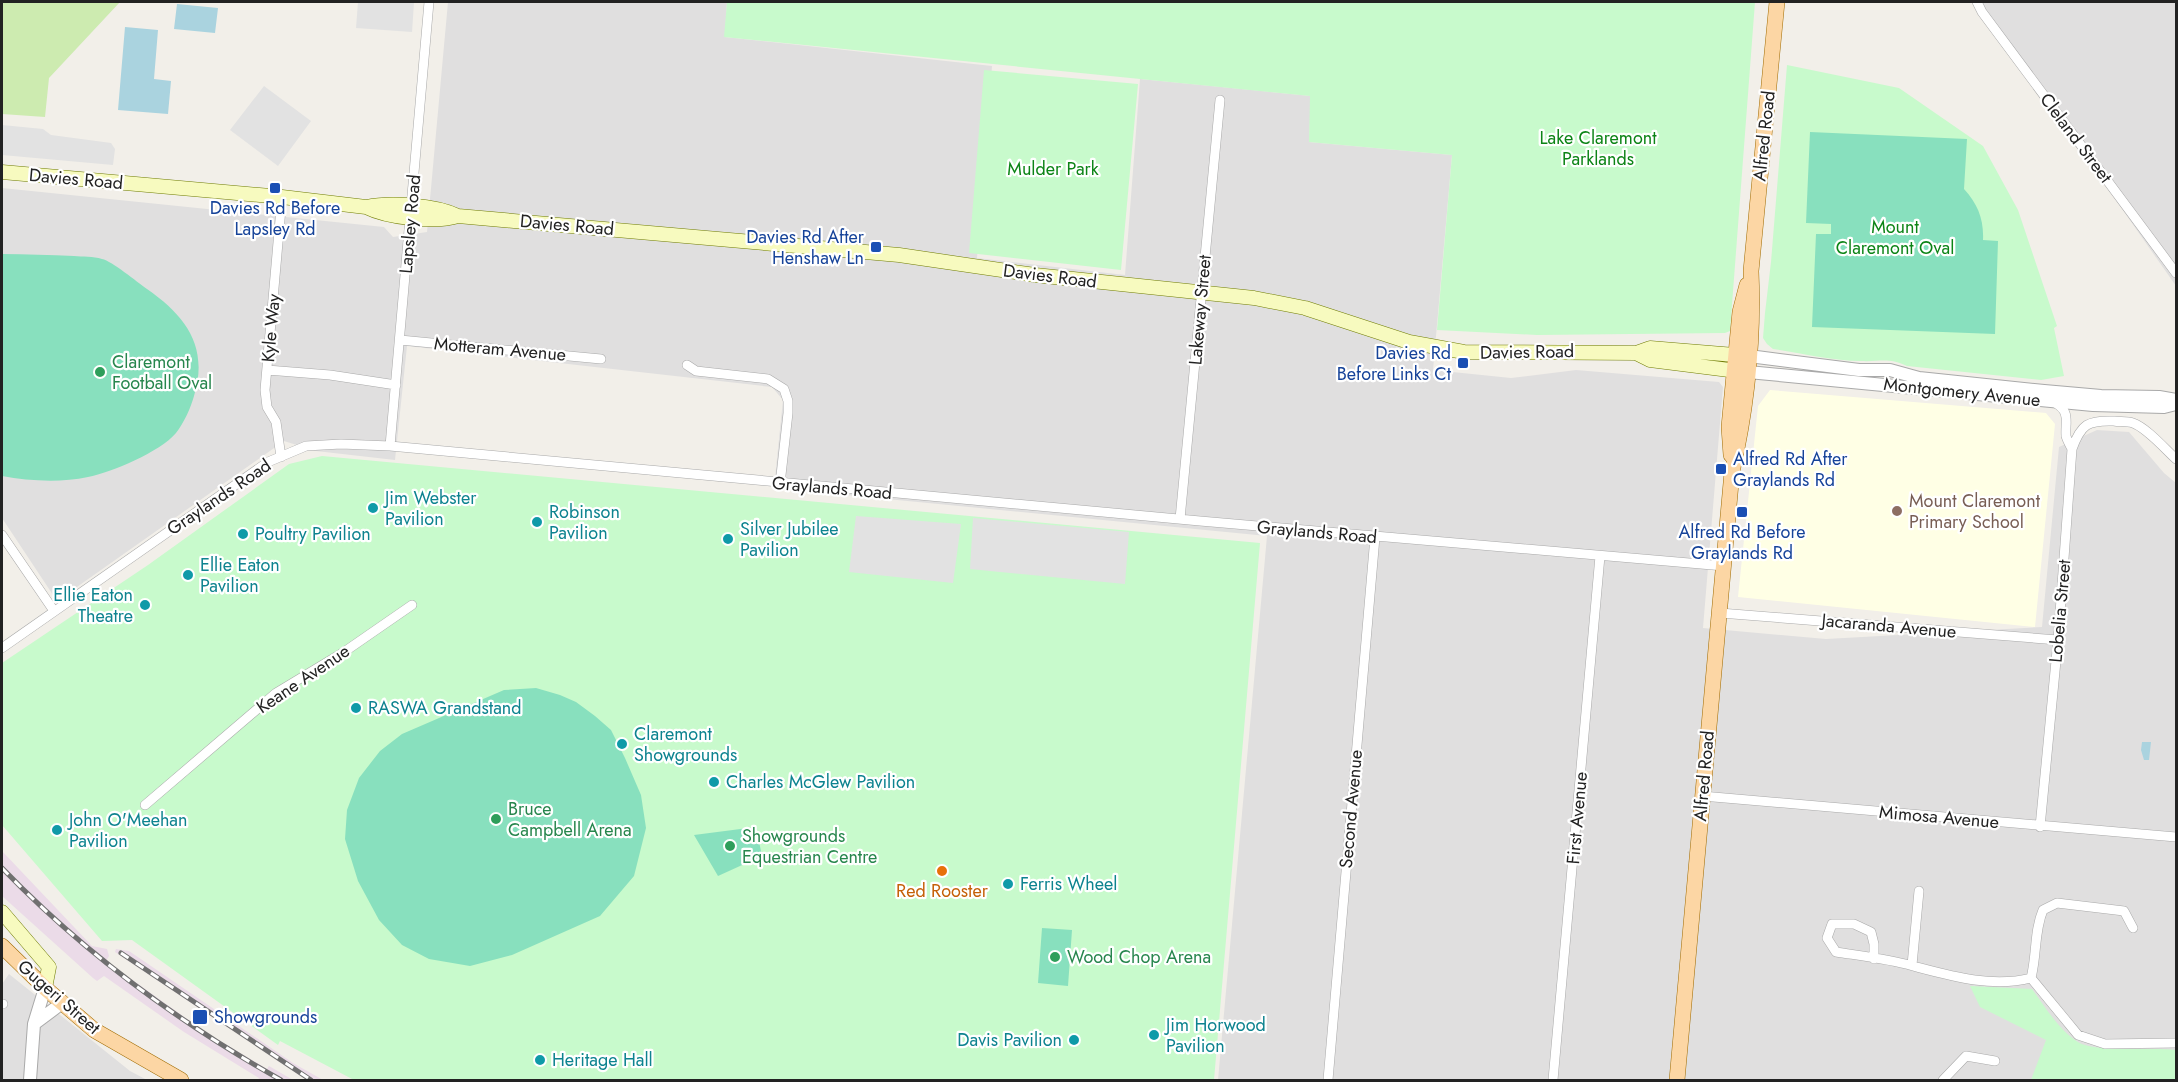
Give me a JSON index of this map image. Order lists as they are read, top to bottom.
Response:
{
  "streets": {
    "main road": ["Alfred Road", "Davies Road", "Gugeri Street"],
    "street": [
      "Cleland Street",
      "Lapsley Road",
      "Lakeway Street",
      "Kyle Way",
      "Motteram Avenue",
      "Montgomery Avenue",
      "Graylands Road",
      "Lobelia Street",
      "Jacaranda Avenue",
      "Keane Avenue",
      "Second Avenue",
      "Mimosa Avenue",
      "First Avenue"
    ]
  },
  "crossings": [
    ["Alfred Road", "Davies Road"],
    ["Alfred Road", "Montgomery Avenue"],
    ["Alfred Road", "Graylands Road"],
    ["Alfred Road", "Jacaranda Avenue"],
    ["Alfred Road", "Mimosa Avenue"],
    ["Davies Road", "Lapsley Road"],
    ["Davies Road", "Lakeway Street"],
    ["Davies Road", "Kyle Way"],
    ["Davies Road", "Montgomery Avenue"],
    ["Lapsley Road", "Motteram Avenue"],
    ["Lapsley Road", "Graylands Road"],
    ["Lakeway Street", "Graylands Road"],
    ["Kyle Way", "Graylands Road"],
    ["Montgomery Avenue", "Lobelia Street"],
    ["Graylands Road", "Second Avenue"],
    ["Graylands Road", "First Avenue"],
    ["Lobelia Street", "Jacaranda Avenue"],
    ["Lobelia Street", "Mimosa Avenue"]
  ],
  "parks": ["Lake Claremont Parklands", "Mulder Park", "Mount Claremont Oval"],
  "places": {
    "transit": [
      "Davies Rd Before Lapsley Rd",
      "Davies Rd After Henshaw Ln",
      "Davies Rd Before Links Ct",
      "Alfred Rd After Graylands Rd",
      "Alfred Rd Before Graylands Rd",
      "Showgrounds"
    ],
    "other": [
      "Claremont Football Oval",
      "Jim Webster Pavilion",
      "Mount Claremont Primary School",
      "Robinson Pavilion",
      "Poultry Pavilion",
      "Silver Jubilee Pavilion",
      "Ellie Eaton Pavilion",
      "Ellie Eaton Theatre",
      "RASWA Grandstand",
      "Claremont Showgrounds",
      "Charles McGlew Pavilion",
      "Bruce Campbell Arena",
      "John O'Meehan Pavilion",
      "Showgrounds Equestrian Centre",
      "Red Rooster",
      "Ferris Wheel",
      "Wood Chop Arena",
      "Jim Horwood Pavilion",
      "Davis Pavilion",
      "Heritage Hall"
    ]
  }
}
